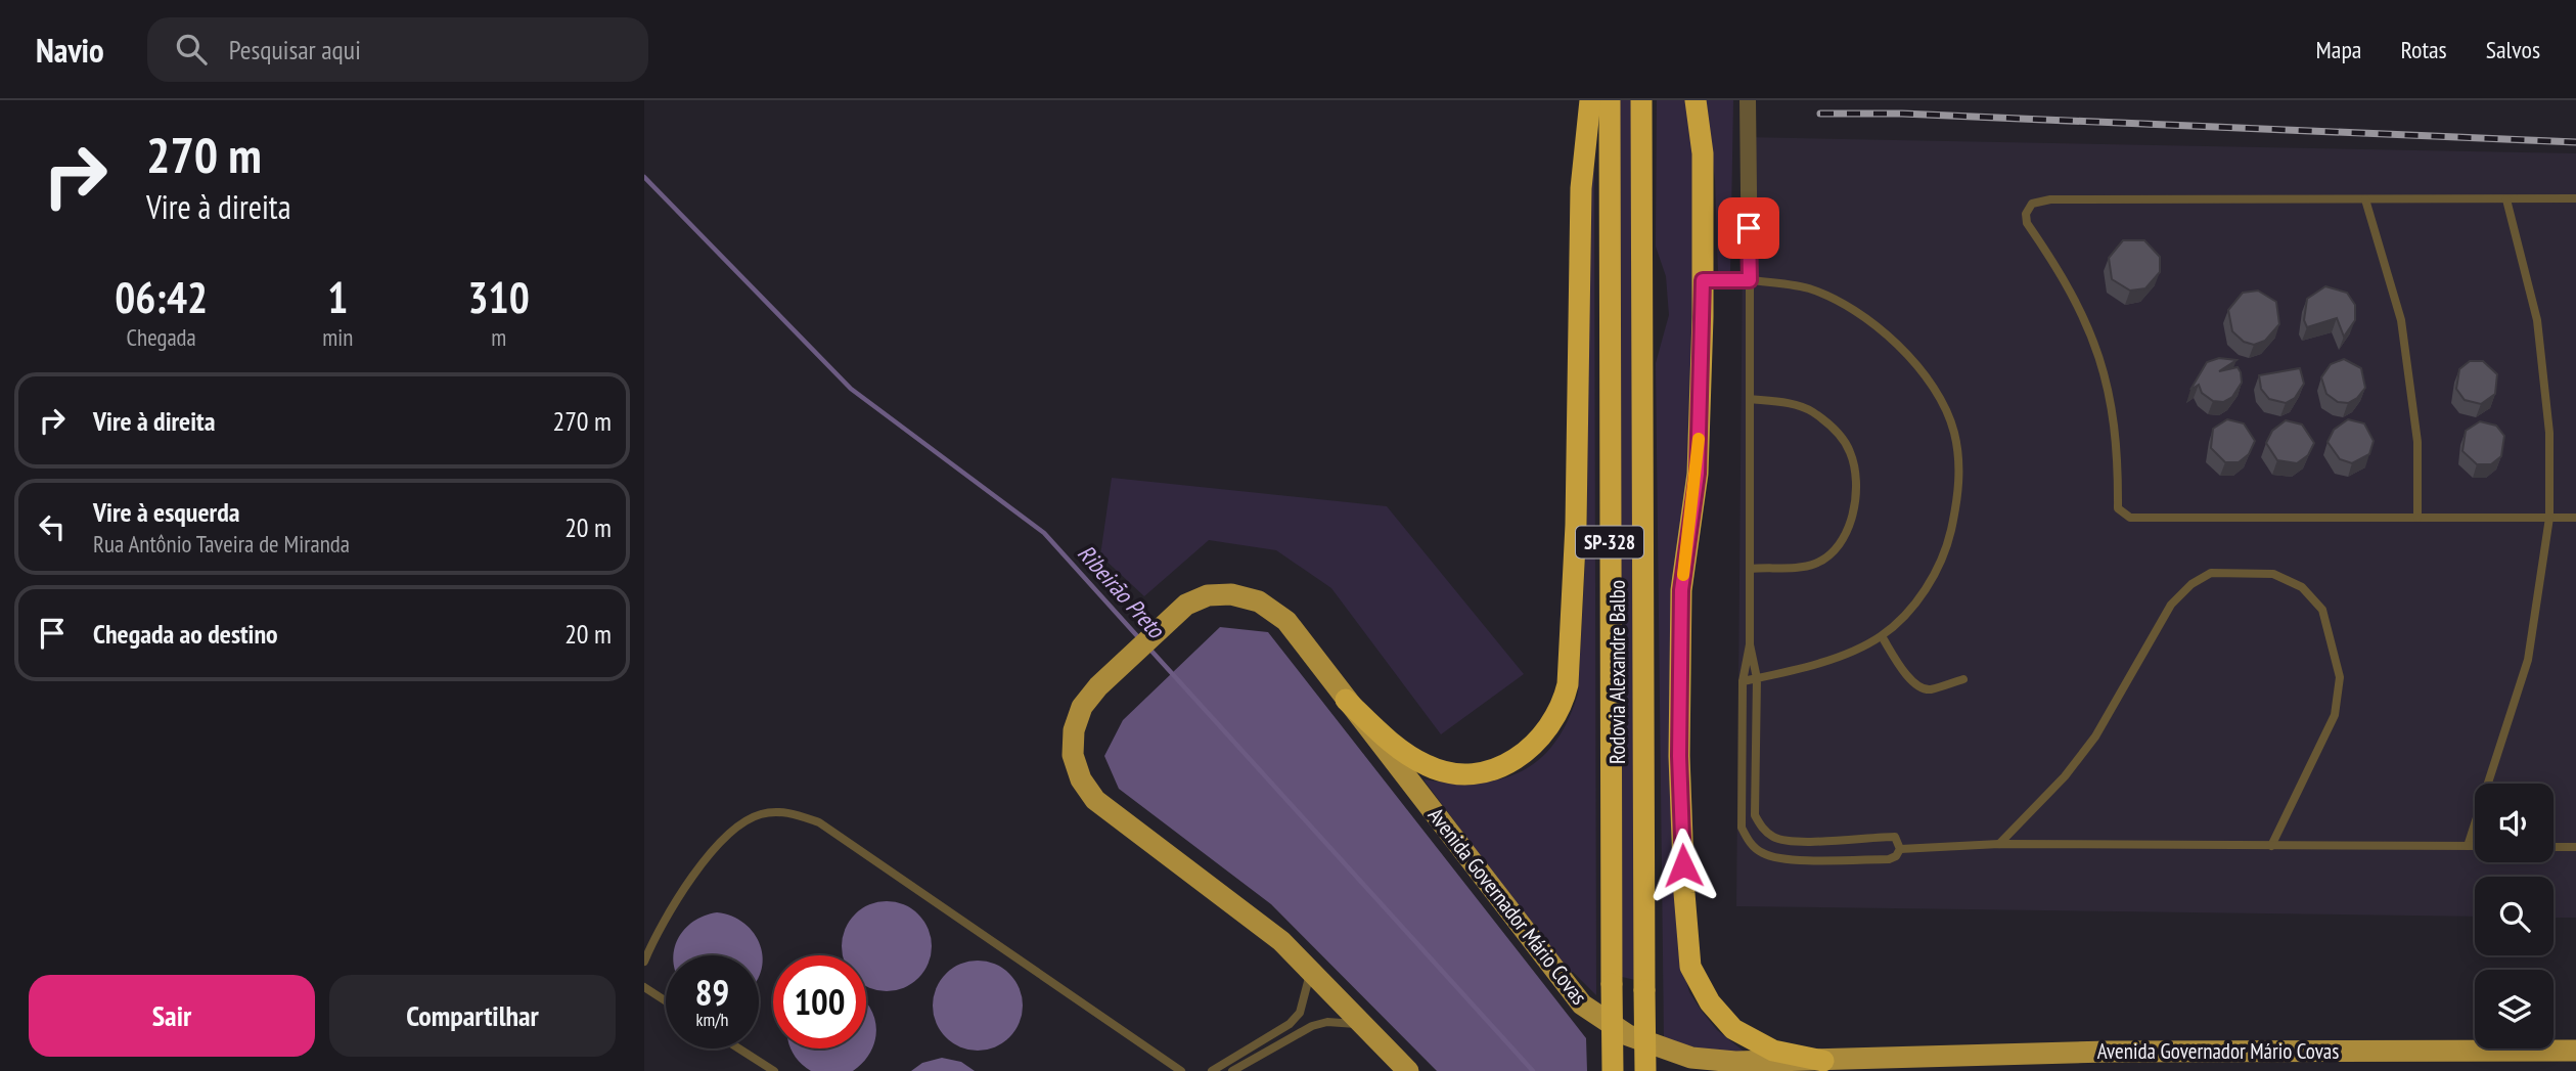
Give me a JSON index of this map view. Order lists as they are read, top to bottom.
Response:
{
  "streets": {
    "highway": ["SP-328", "Rodovia Alexandre Balbo"],
    "main road": ["Avenida Governador Mário Covas"]
  },
  "water": ["Ribeirão Preto"],
  "page": {
    "header": "Navio",
    "search": "Pesquisar aqui",
    "nav": ["Mapa", "Rotas", "Salvos"],
    "turn": ["270 m", "Vire à direita"],
    "eta": [
      "06:42",
      "Chegada",
      "1",
      "min",
      "310",
      "m"
    ],
    "list": [
      {
        "name": "Vire à direita",
        "value": "270 m"
      },
      {
        "name": "Vire à esquerda",
        "note": "Rua Antônio Taveira de Miranda",
        "value": "20 m"
      },
      {
        "name": "Chegada ao destino",
        "value": "20 m"
      }
    ],
    "speed": "89 km/h",
    "limit": "100",
    "buttons": ["Sair", "Compartilhar"]
  }
}
